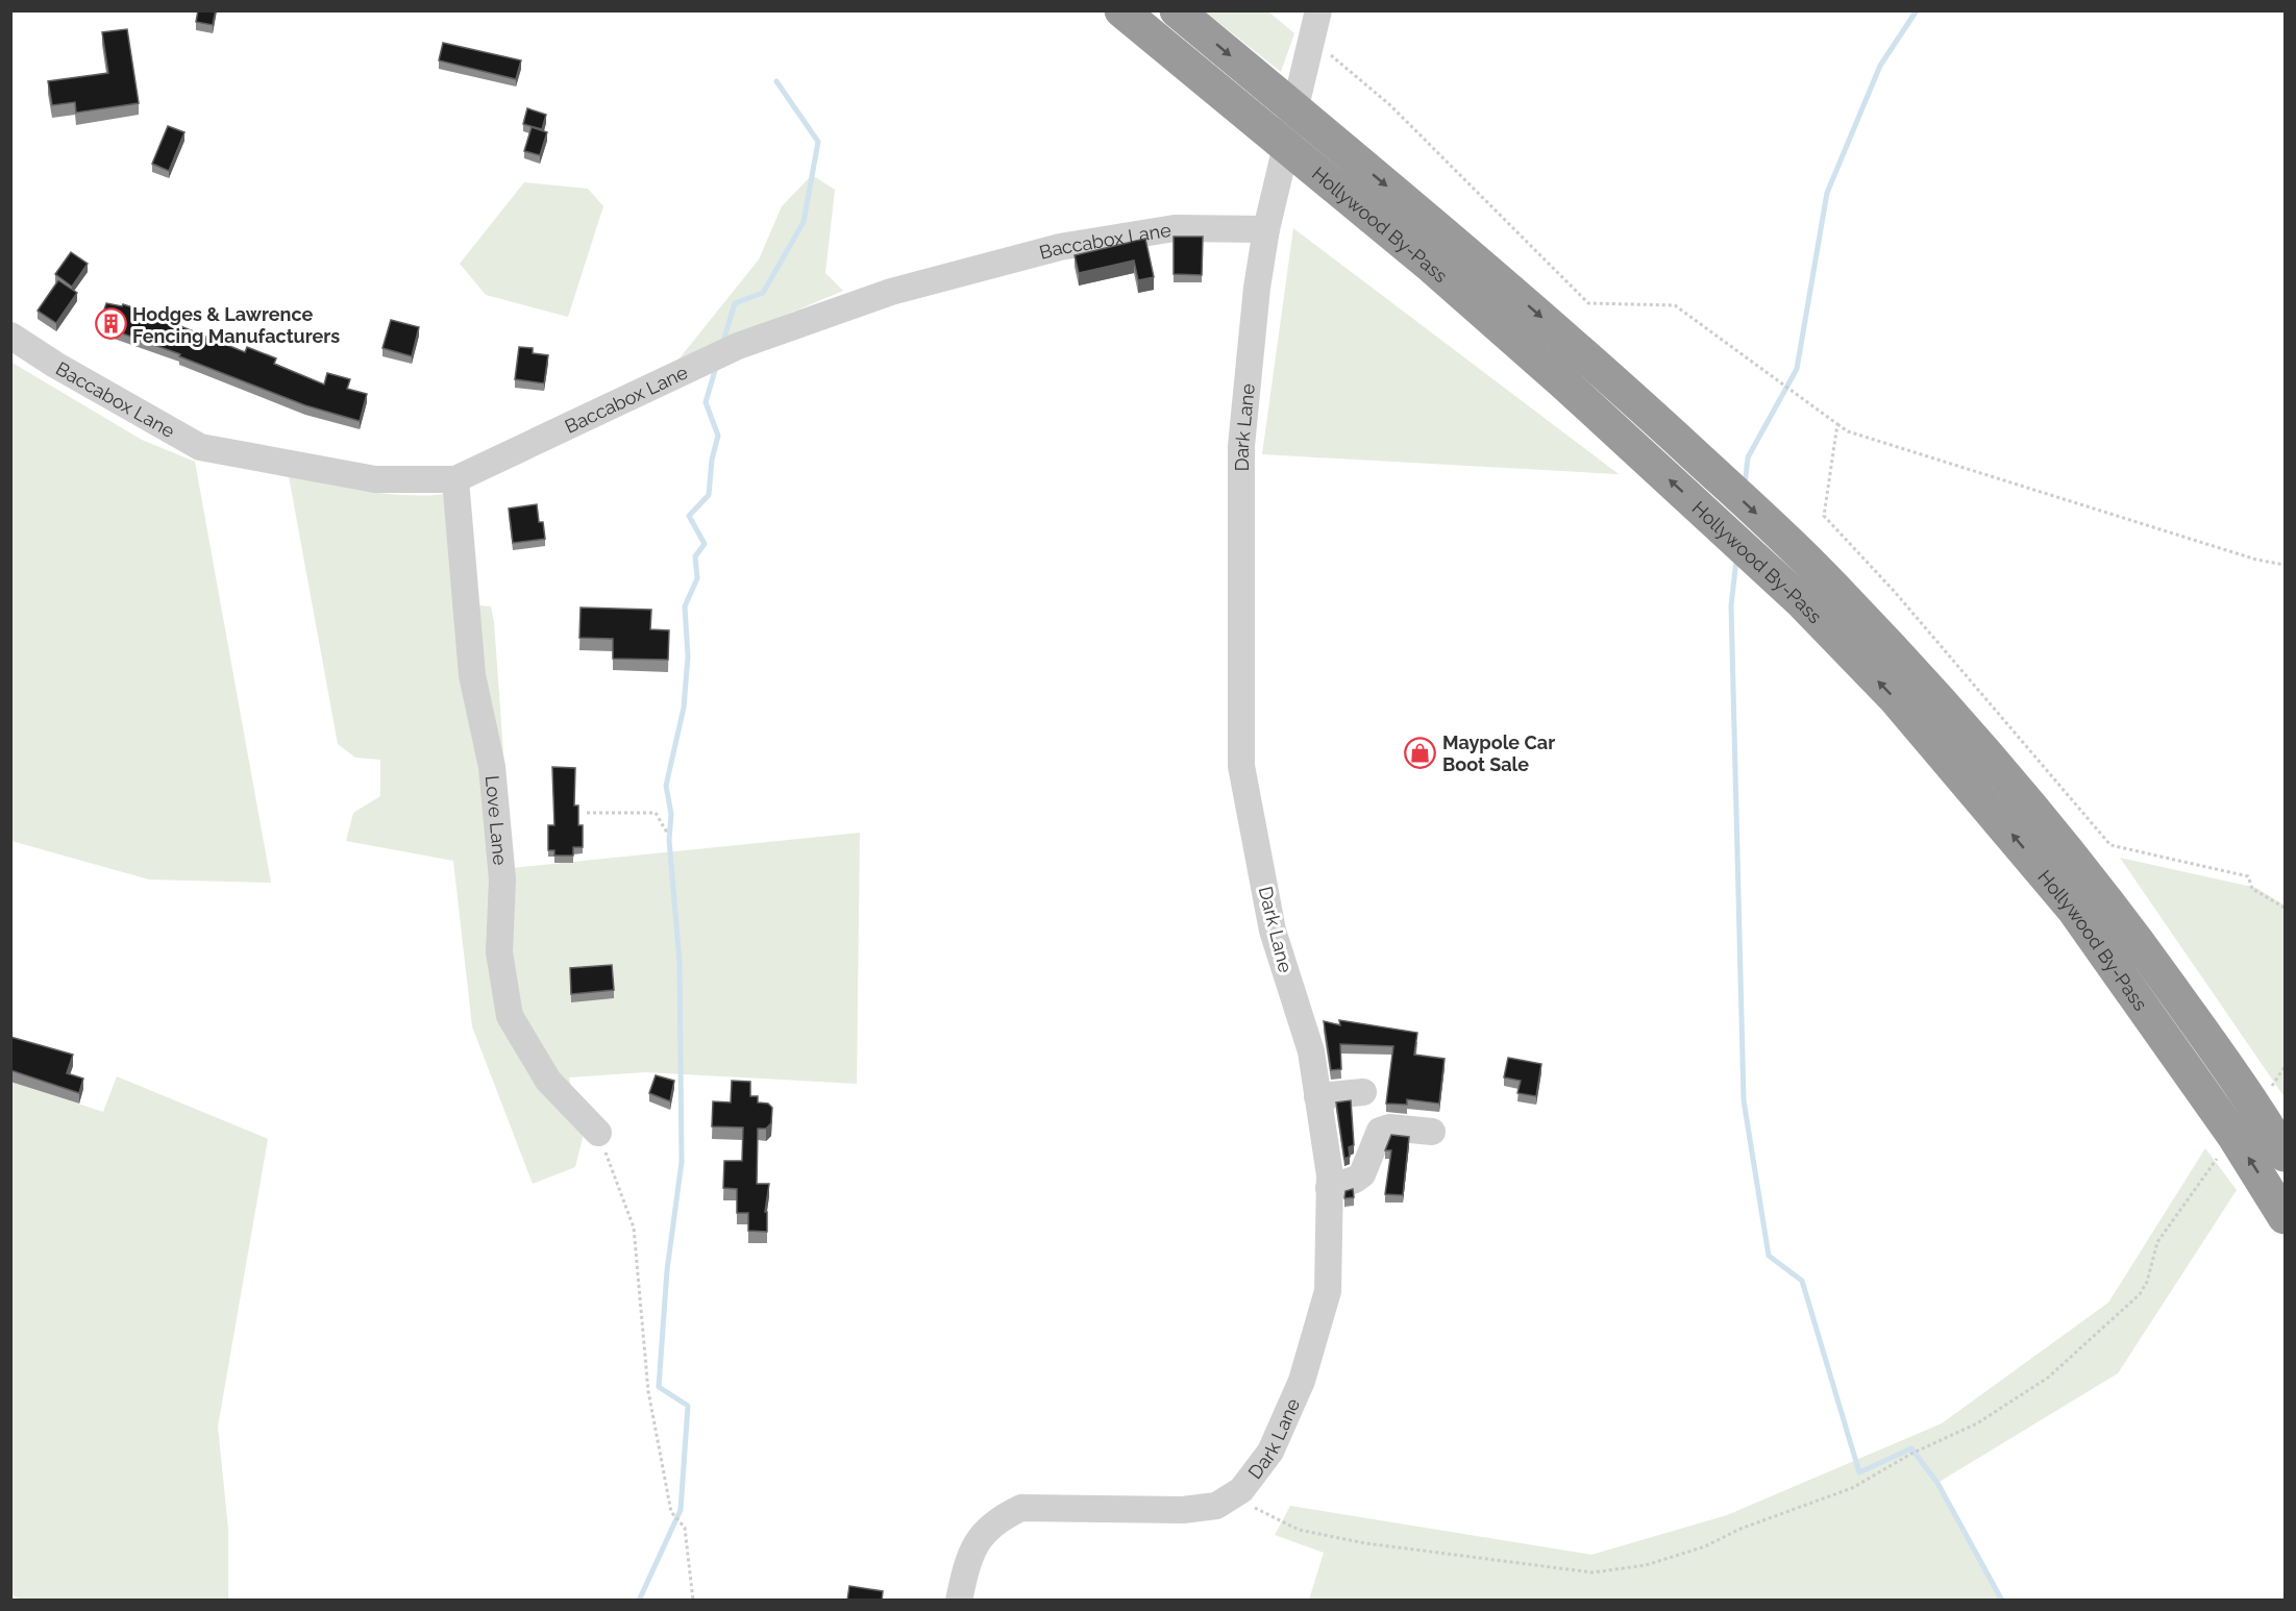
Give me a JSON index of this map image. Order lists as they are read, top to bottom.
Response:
{
  "streets": {
    "highway": ["Hollywood By-Pass"],
    "street": ["Baccabox Lane", "Dark Lane", "Love Lane"]
  },
  "crossings": [
    ["Baccabox Lane", "Dark Lane"],
    ["Baccabox Lane", "Love Lane"]
  ],
  "places": {
    "building": ["Hodges & Lawrence Fencing Manufacturers"],
    "shop": ["Maypole Car Boot Sale"]
  }
}
